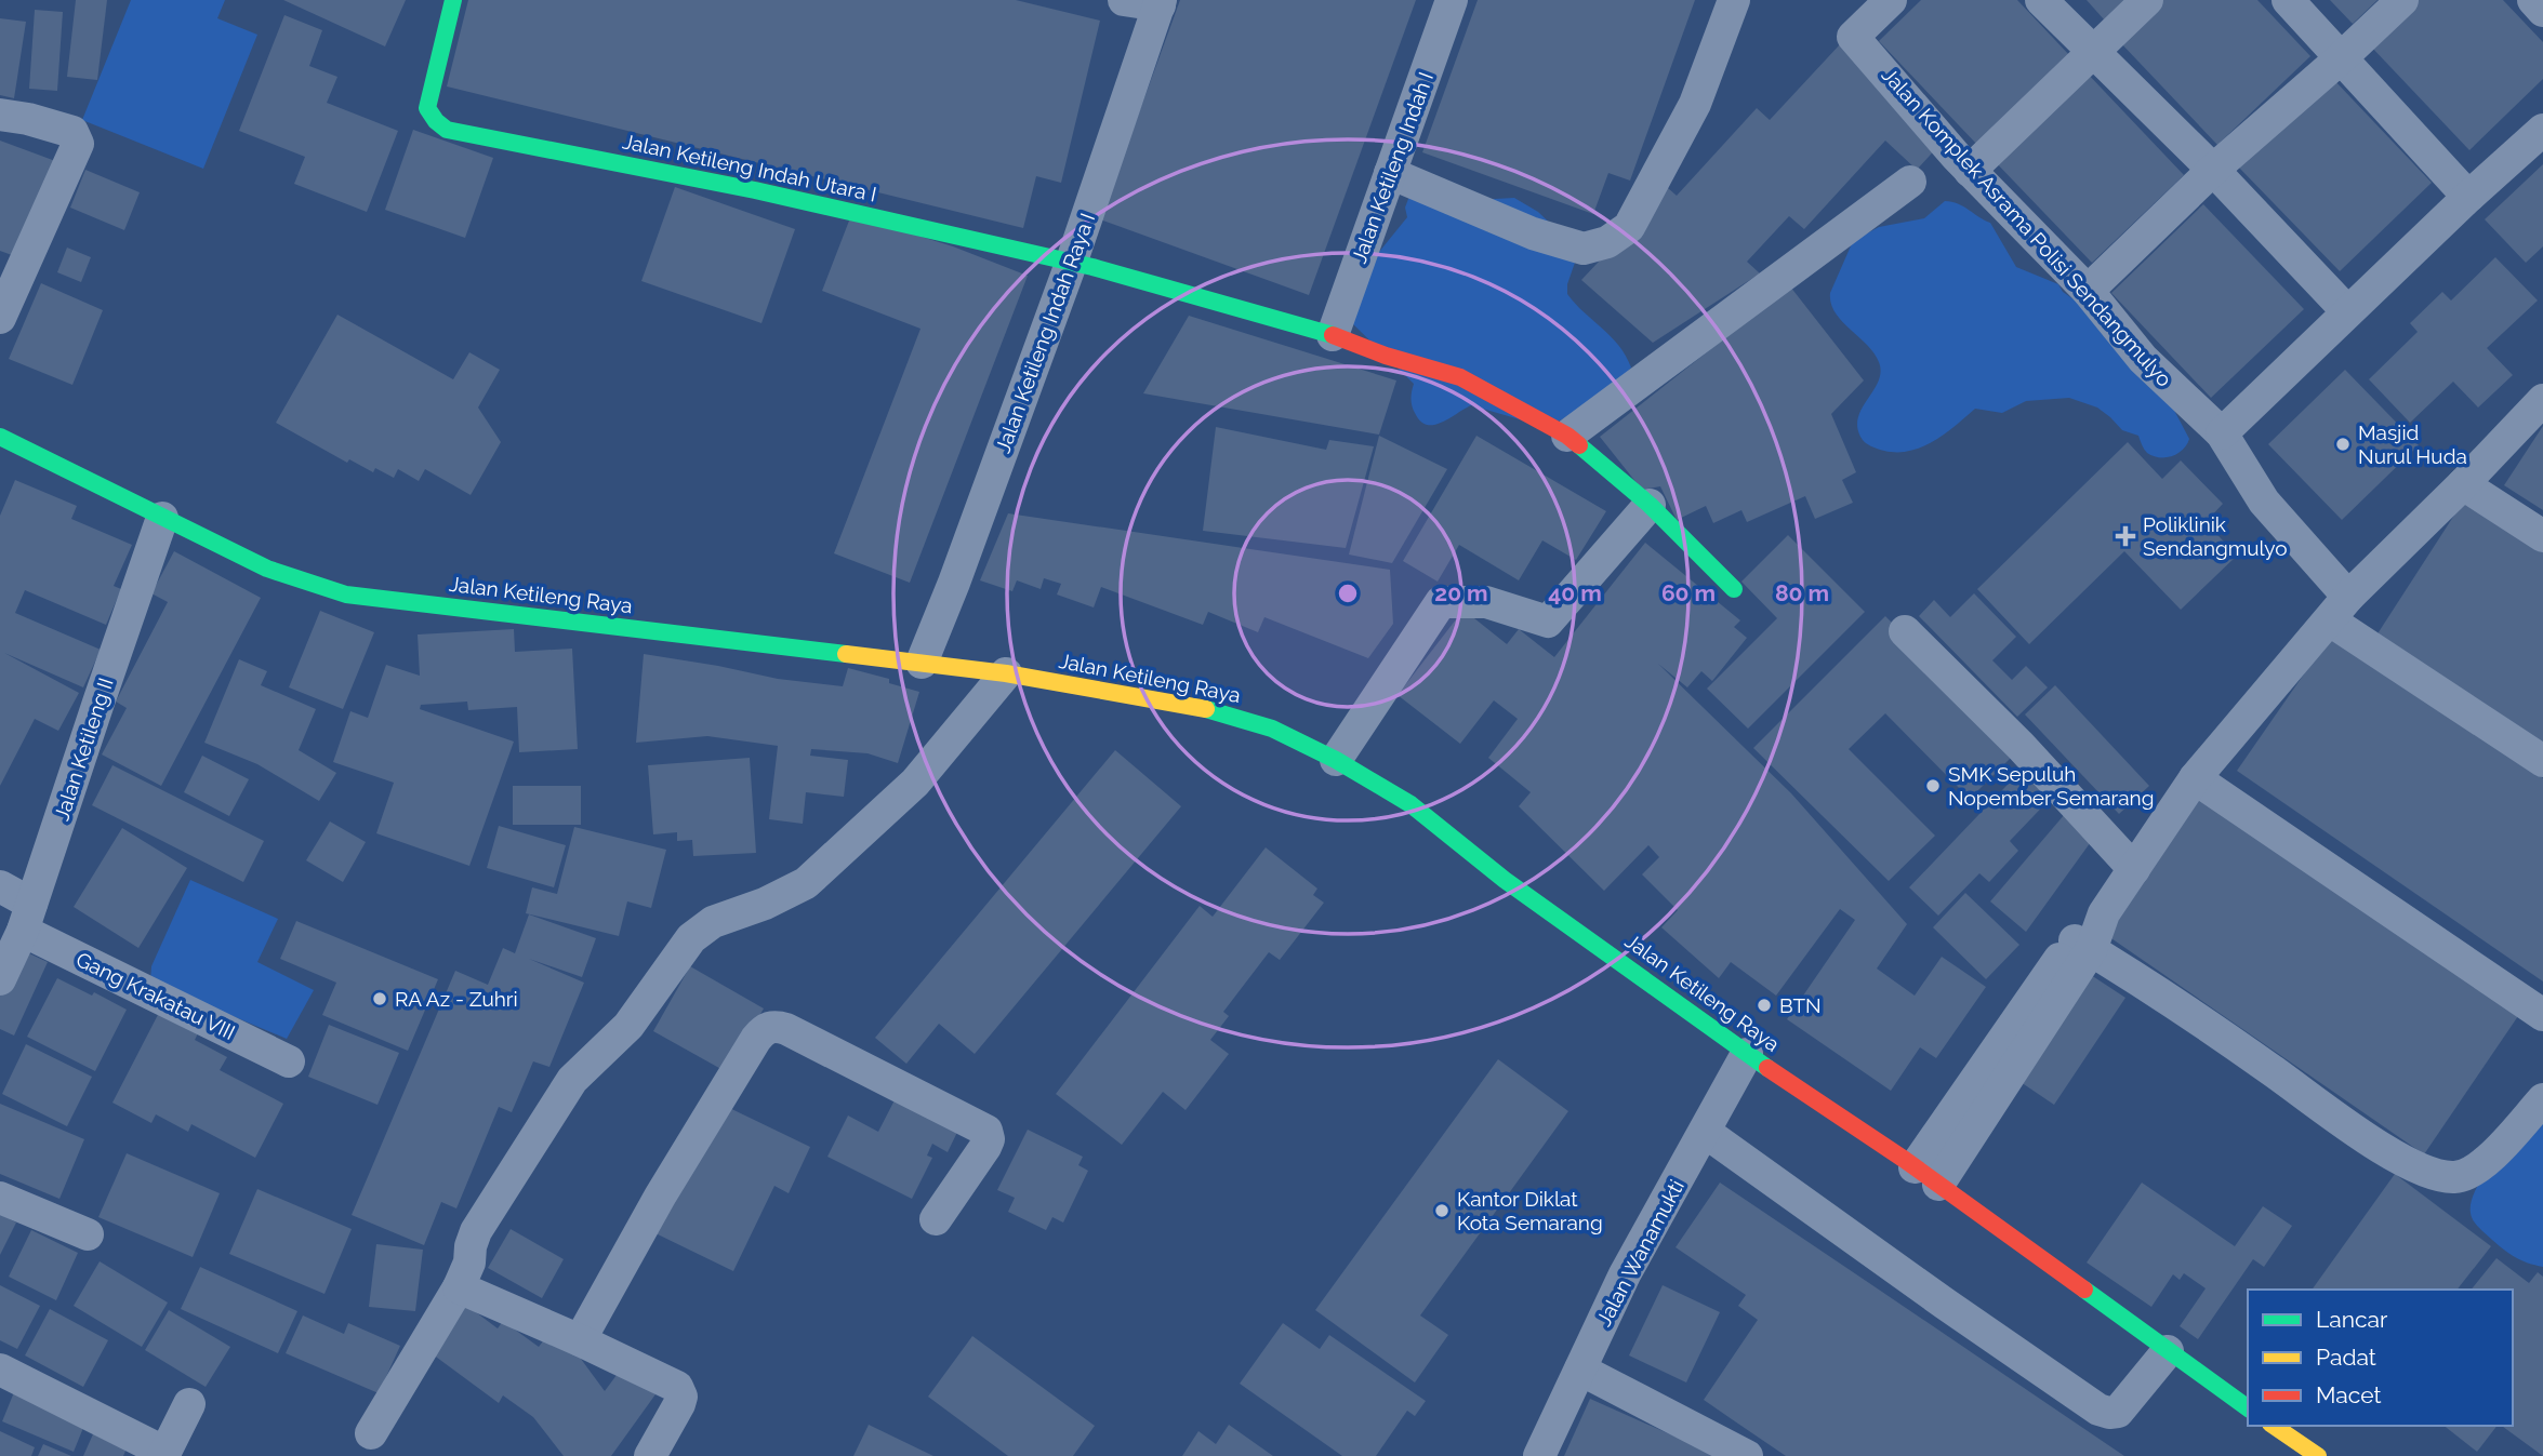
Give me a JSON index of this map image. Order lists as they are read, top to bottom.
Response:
{
  "streets": {
    "main road": ["Jalan Ketileng Indah Utara I", "Jalan Ketileng Raya"],
    "street": [
      "Jalan Ketileng Indah I",
      "Jalan Komplek Asrama Polisi Sendangmulyo",
      "Jalan Ketileng Indah Raya I",
      "Jalan Ketileng II",
      "Gang Krakatau VIII",
      "Jalan Wanamukti"
    ]
  },
  "crossings": [
    ["Jalan Ketileng Indah Utara I", "Jalan Ketileng Indah Raya I"],
    ["Jalan Ketileng Indah Raya I", "Jalan Ketileng Raya"],
    ["Jalan Ketileng Raya", "Jalan Ketileng II"],
    ["Jalan Ketileng Raya", "Jalan Wanamukti"],
    ["Jalan Ketileng II", "Gang Krakatau VIII"]
  ],
  "places": {
    "other": [
      "Masjid Nurul Huda",
      "SMK Sepuluh Nopember Semarang",
      "RA Az - Zuhri",
      "BTN",
      "Kantor Diklat Kota Semarang"
    ],
    "health": ["Poliklinik Sendangmulyo"]
  },
  "legend": ["Lancar", "Padat", "Macet"],
  "rings": [
    "20 m",
    "40 m",
    "60 m",
    "80 m"
  ]
}
